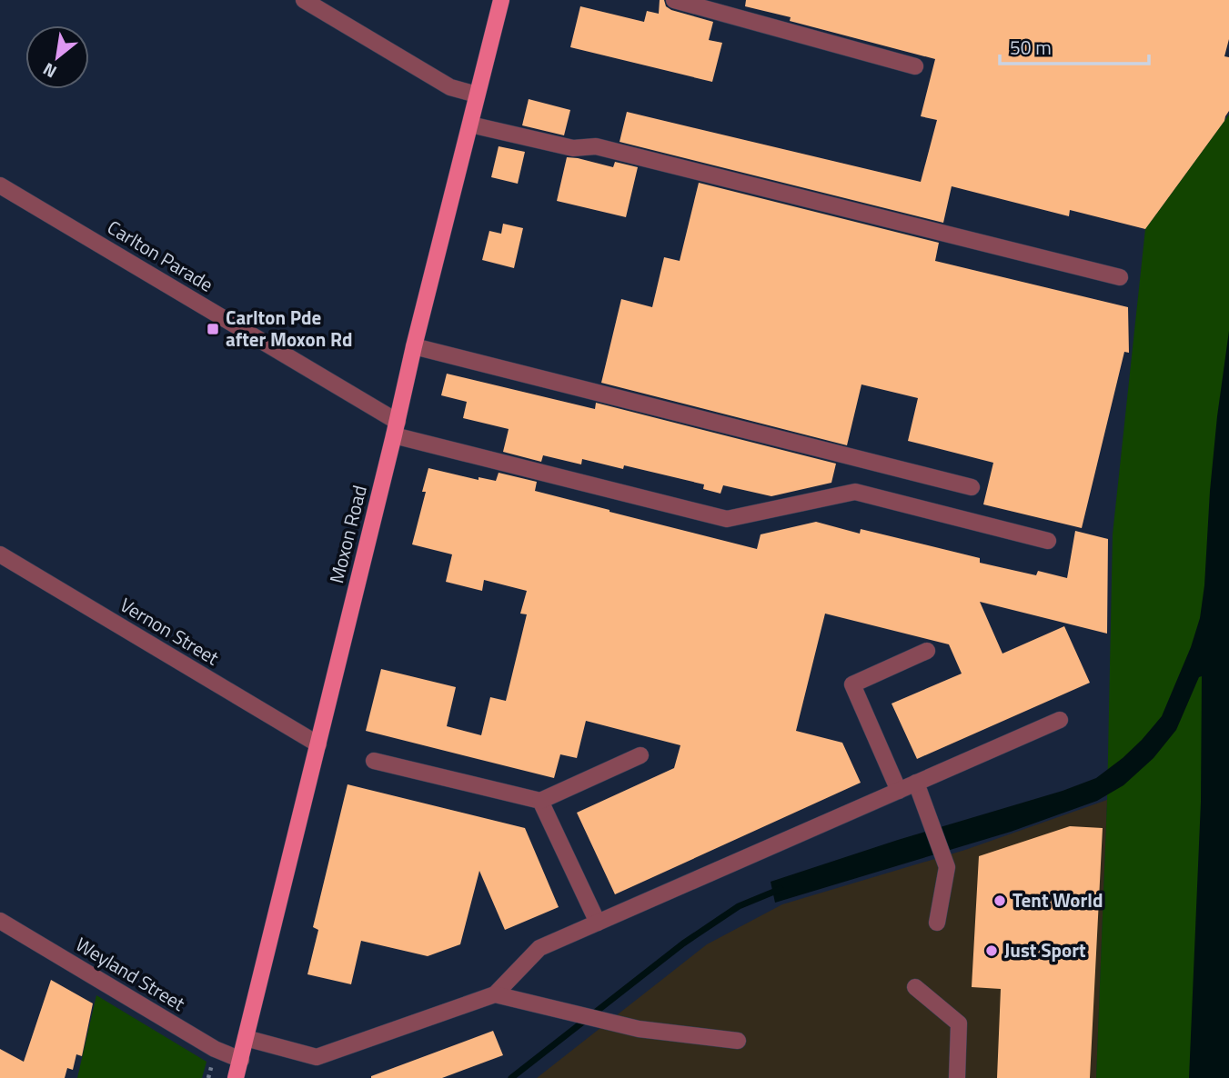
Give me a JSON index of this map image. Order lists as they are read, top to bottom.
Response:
{
  "streets": {
    "main road": ["Moxon Road"],
    "street": ["Carlton Parade", "Vernon Street", "Weyland Street"]
  },
  "crossings": [
    ["Carlton Parade", "Moxon Road"],
    ["Moxon Road", "Vernon Street"],
    ["Moxon Road", "Weyland Street"]
  ],
  "places": {
    "transit": ["Carlton Pde after Moxon Rd"],
    "other": ["Tent World", "Just Sport"]
  },
  "scale_bar": "50 m",
  "north": "bottom left"
}
